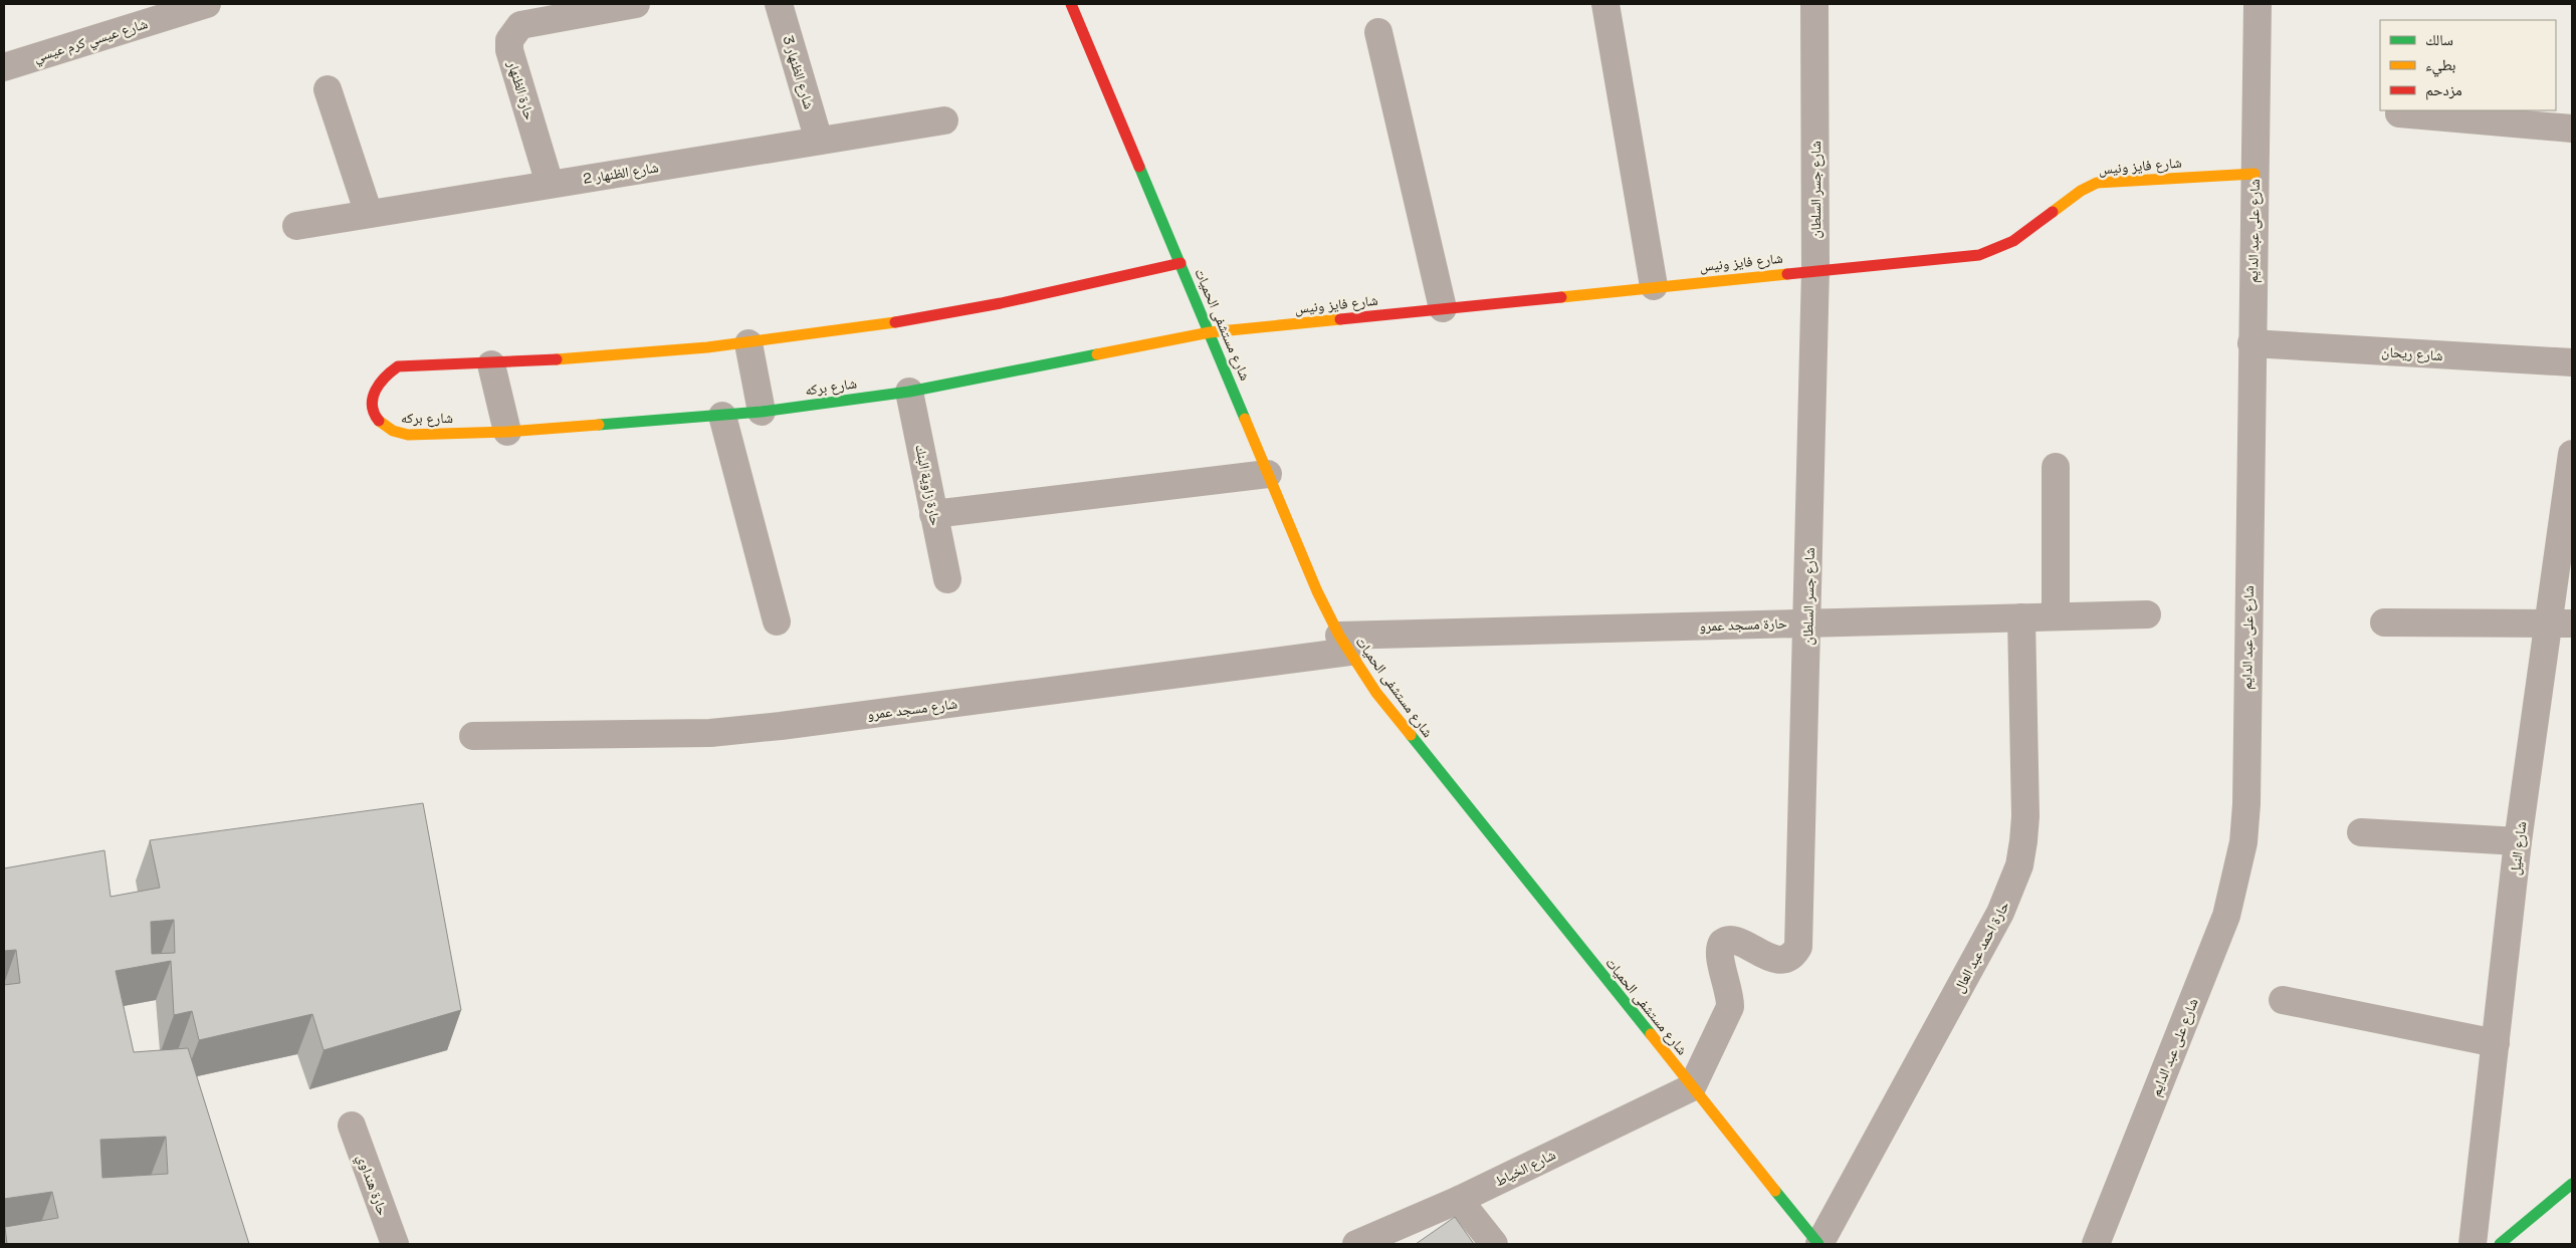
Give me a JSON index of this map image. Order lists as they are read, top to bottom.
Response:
{
  "streets": {
    "street": [
      "شارع عيسي كرم عيسي",
      "شارع الظنهار 3",
      "حارة الظنهار",
      "شارع فايز ونيس",
      "شارع الظنهار 2",
      "شارع جسر السلطان",
      "شارع على عبد الدايم",
      "شارع مستشفى الحميات",
      "شارع ريحان",
      "شارع بركه",
      "حارة زاوية البنك",
      "حارة مسجد عمرو",
      "شارع مسجد عمرو",
      "شارع النيل",
      "حارة احمد عبد العال",
      "شارع الخياط",
      "حارة هنداوي"
    ]
  },
  "crossings": [
    ["شارع الظنهار 3", "شارع الظنهار 2"],
    ["حارة الظنهار", "شارع الظنهار 2"],
    ["شارع فايز ونيس", "شارع جسر السلطان"],
    ["شارع فايز ونيس", "شارع على عبد الدايم"],
    ["شارع فايز ونيس", "شارع مستشفى الحميات"],
    ["شارع فايز ونيس", "شارع بركه"],
    ["شارع جسر السلطان", "شارع مستشفى الحميات"],
    ["شارع جسر السلطان", "حارة مسجد عمرو"],
    ["شارع جسر السلطان", "شارع الخياط"],
    ["شارع على عبد الدايم", "شارع ريحان"],
    ["شارع مستشفى الحميات", "شارع بركه"],
    ["شارع مستشفى الحميات", "حارة مسجد عمرو"],
    ["شارع مستشفى الحميات", "شارع مسجد عمرو"],
    ["شارع مستشفى الحميات", "حارة احمد عبد العال"],
    ["شارع مستشفى الحميات", "شارع الخياط"],
    ["شارع بركه", "حارة زاوية البنك"],
    ["حارة مسجد عمرو", "شارع مسجد عمرو"],
    ["حارة مسجد عمرو", "حارة احمد عبد العال"]
  ],
  "legend": ["سالك", "بطيء", "مزدحم"]
}
